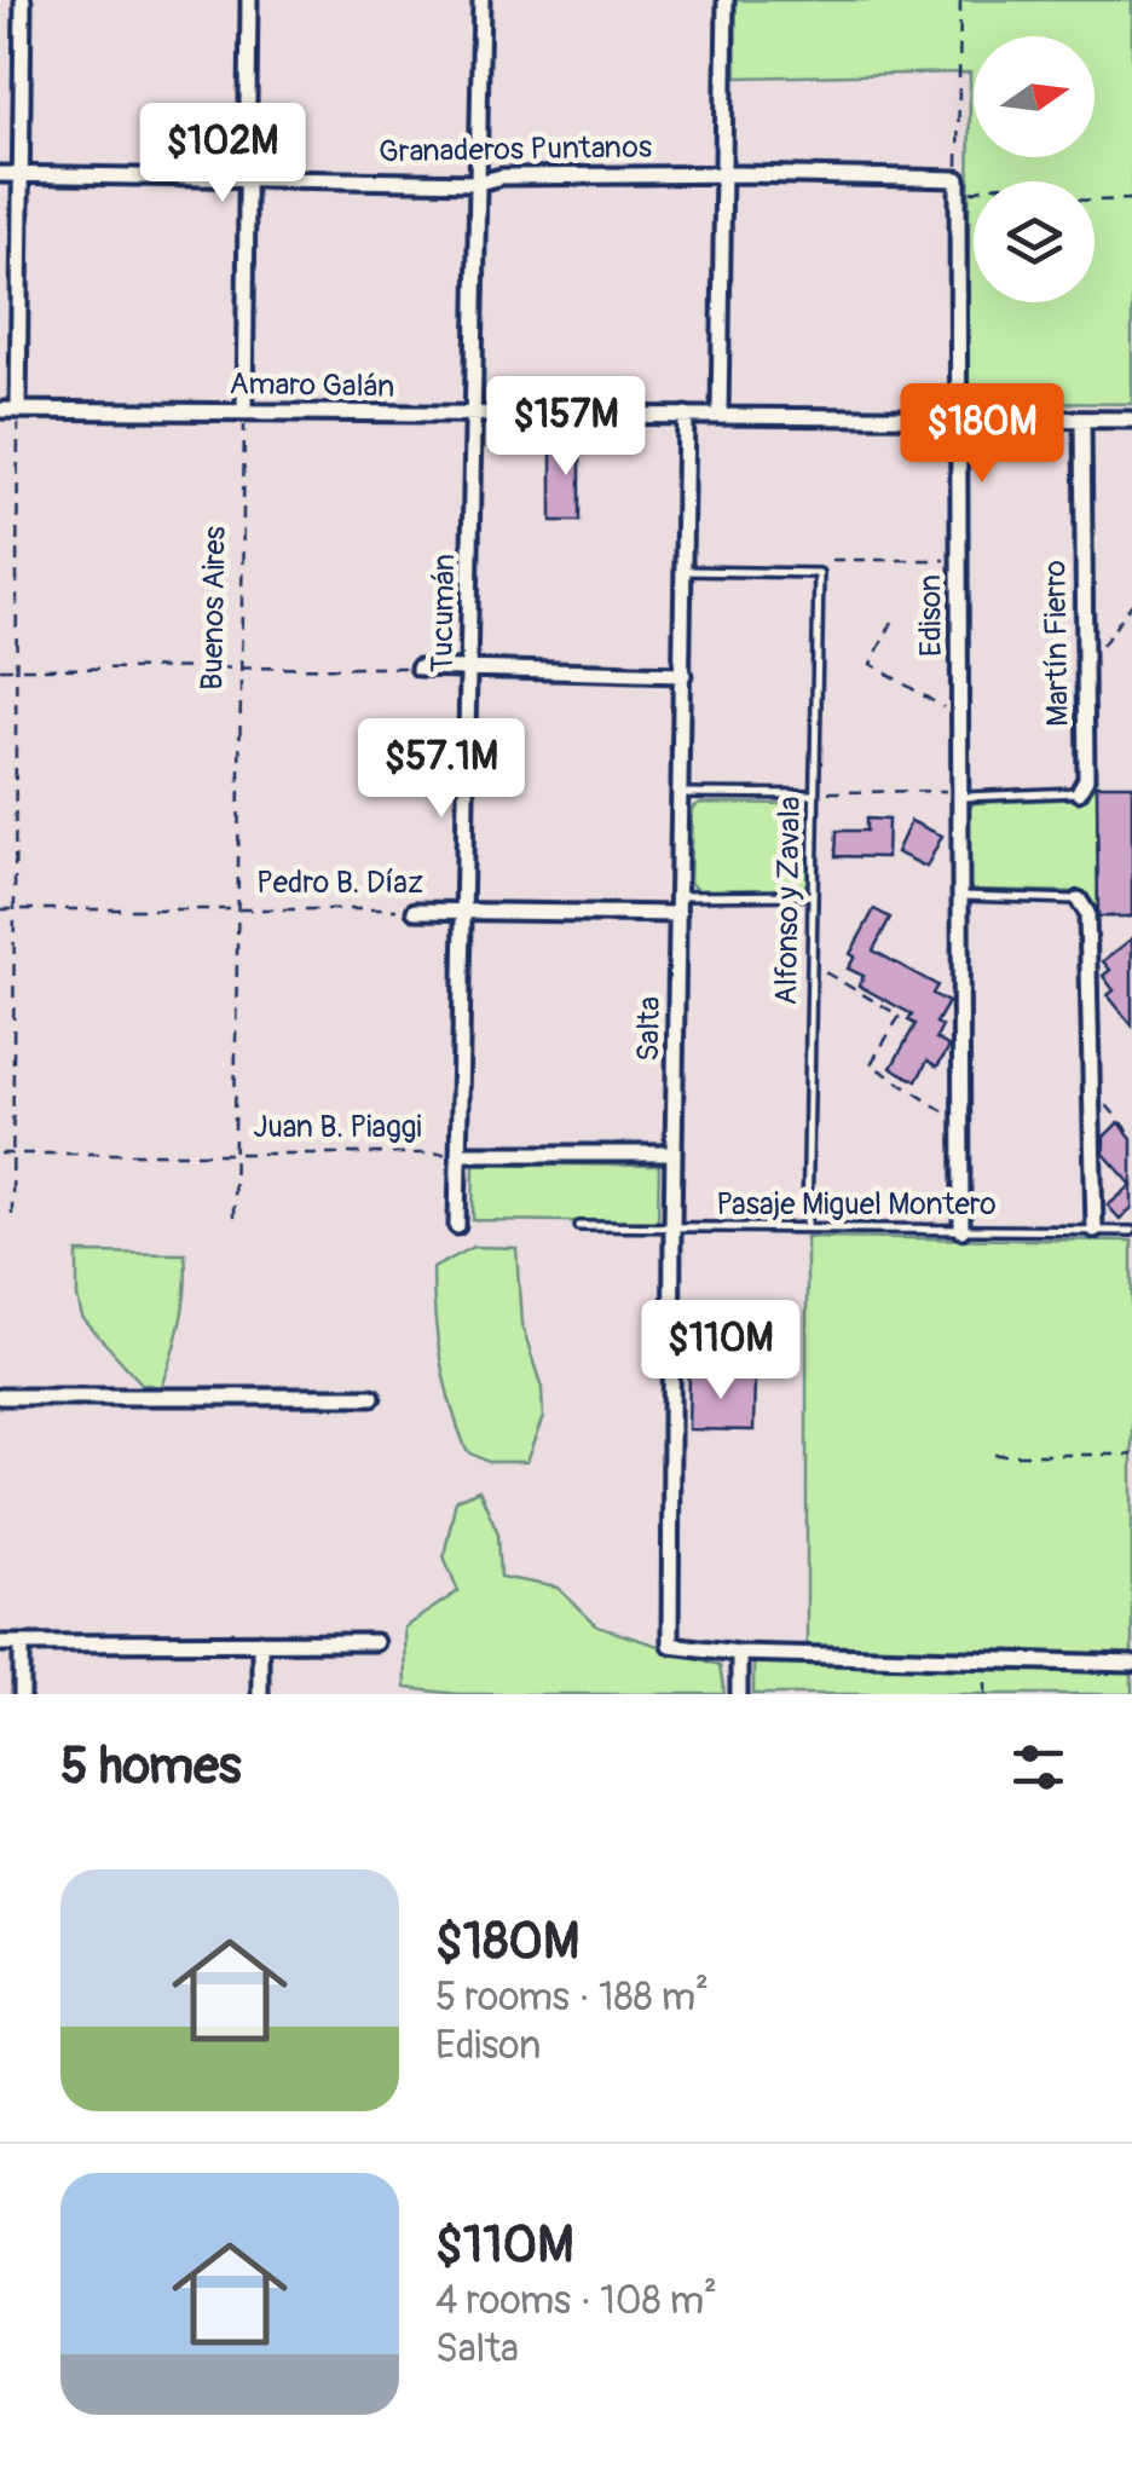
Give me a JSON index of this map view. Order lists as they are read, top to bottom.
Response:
{
  "streets": {
    "street": [
      "Granaderos Puntanos",
      "Amaro Galán",
      "Tucumán",
      "Edison",
      "Martín Fierro",
      "Pedro B. Díaz",
      "Salta",
      "Juan B. Piaggi"
    ],
    "lane": ["Alfonso y Zavala", "Pasaje Miguel Montero"],
    "path": ["Buenos Aires"]
  },
  "crossings": [
    ["Granaderos Puntanos", "Tucumán"],
    ["Granaderos Puntanos", "Edison"],
    ["Amaro Galán", "Buenos Aires"],
    ["Amaro Galán", "Tucumán"],
    ["Amaro Galán", "Edison"],
    ["Amaro Galán", "Martín Fierro"],
    ["Amaro Galán", "Salta"],
    ["Buenos Aires", "Pedro B. Díaz"],
    ["Buenos Aires", "Juan B. Piaggi"],
    ["Tucumán", "Pedro B. Díaz"],
    ["Tucumán", "Juan B. Piaggi"],
    ["Edison", "Pasaje Miguel Montero"],
    ["Pedro B. Díaz", "Salta"],
    ["Alfonso y Zavala", "Salta"],
    ["Alfonso y Zavala", "Pasaje Miguel Montero"],
    ["Salta", "Juan B. Piaggi"],
    ["Salta", "Pasaje Miguel Montero"]
  ],
  "north": "right",
  "page": {
    "price": [
      "$102M",
      "$157M",
      "$180M",
      "$57.1M",
      "$110M"
    ],
    "heading": "5 homes",
    "list": [
      {
        "name": "$180M",
        "note": "5 rooms · 188 m² · Edison"
      },
      {
        "name": "$110M",
        "note": "4 rooms · 108 m² · Salta"
      }
    ]
  }
}
